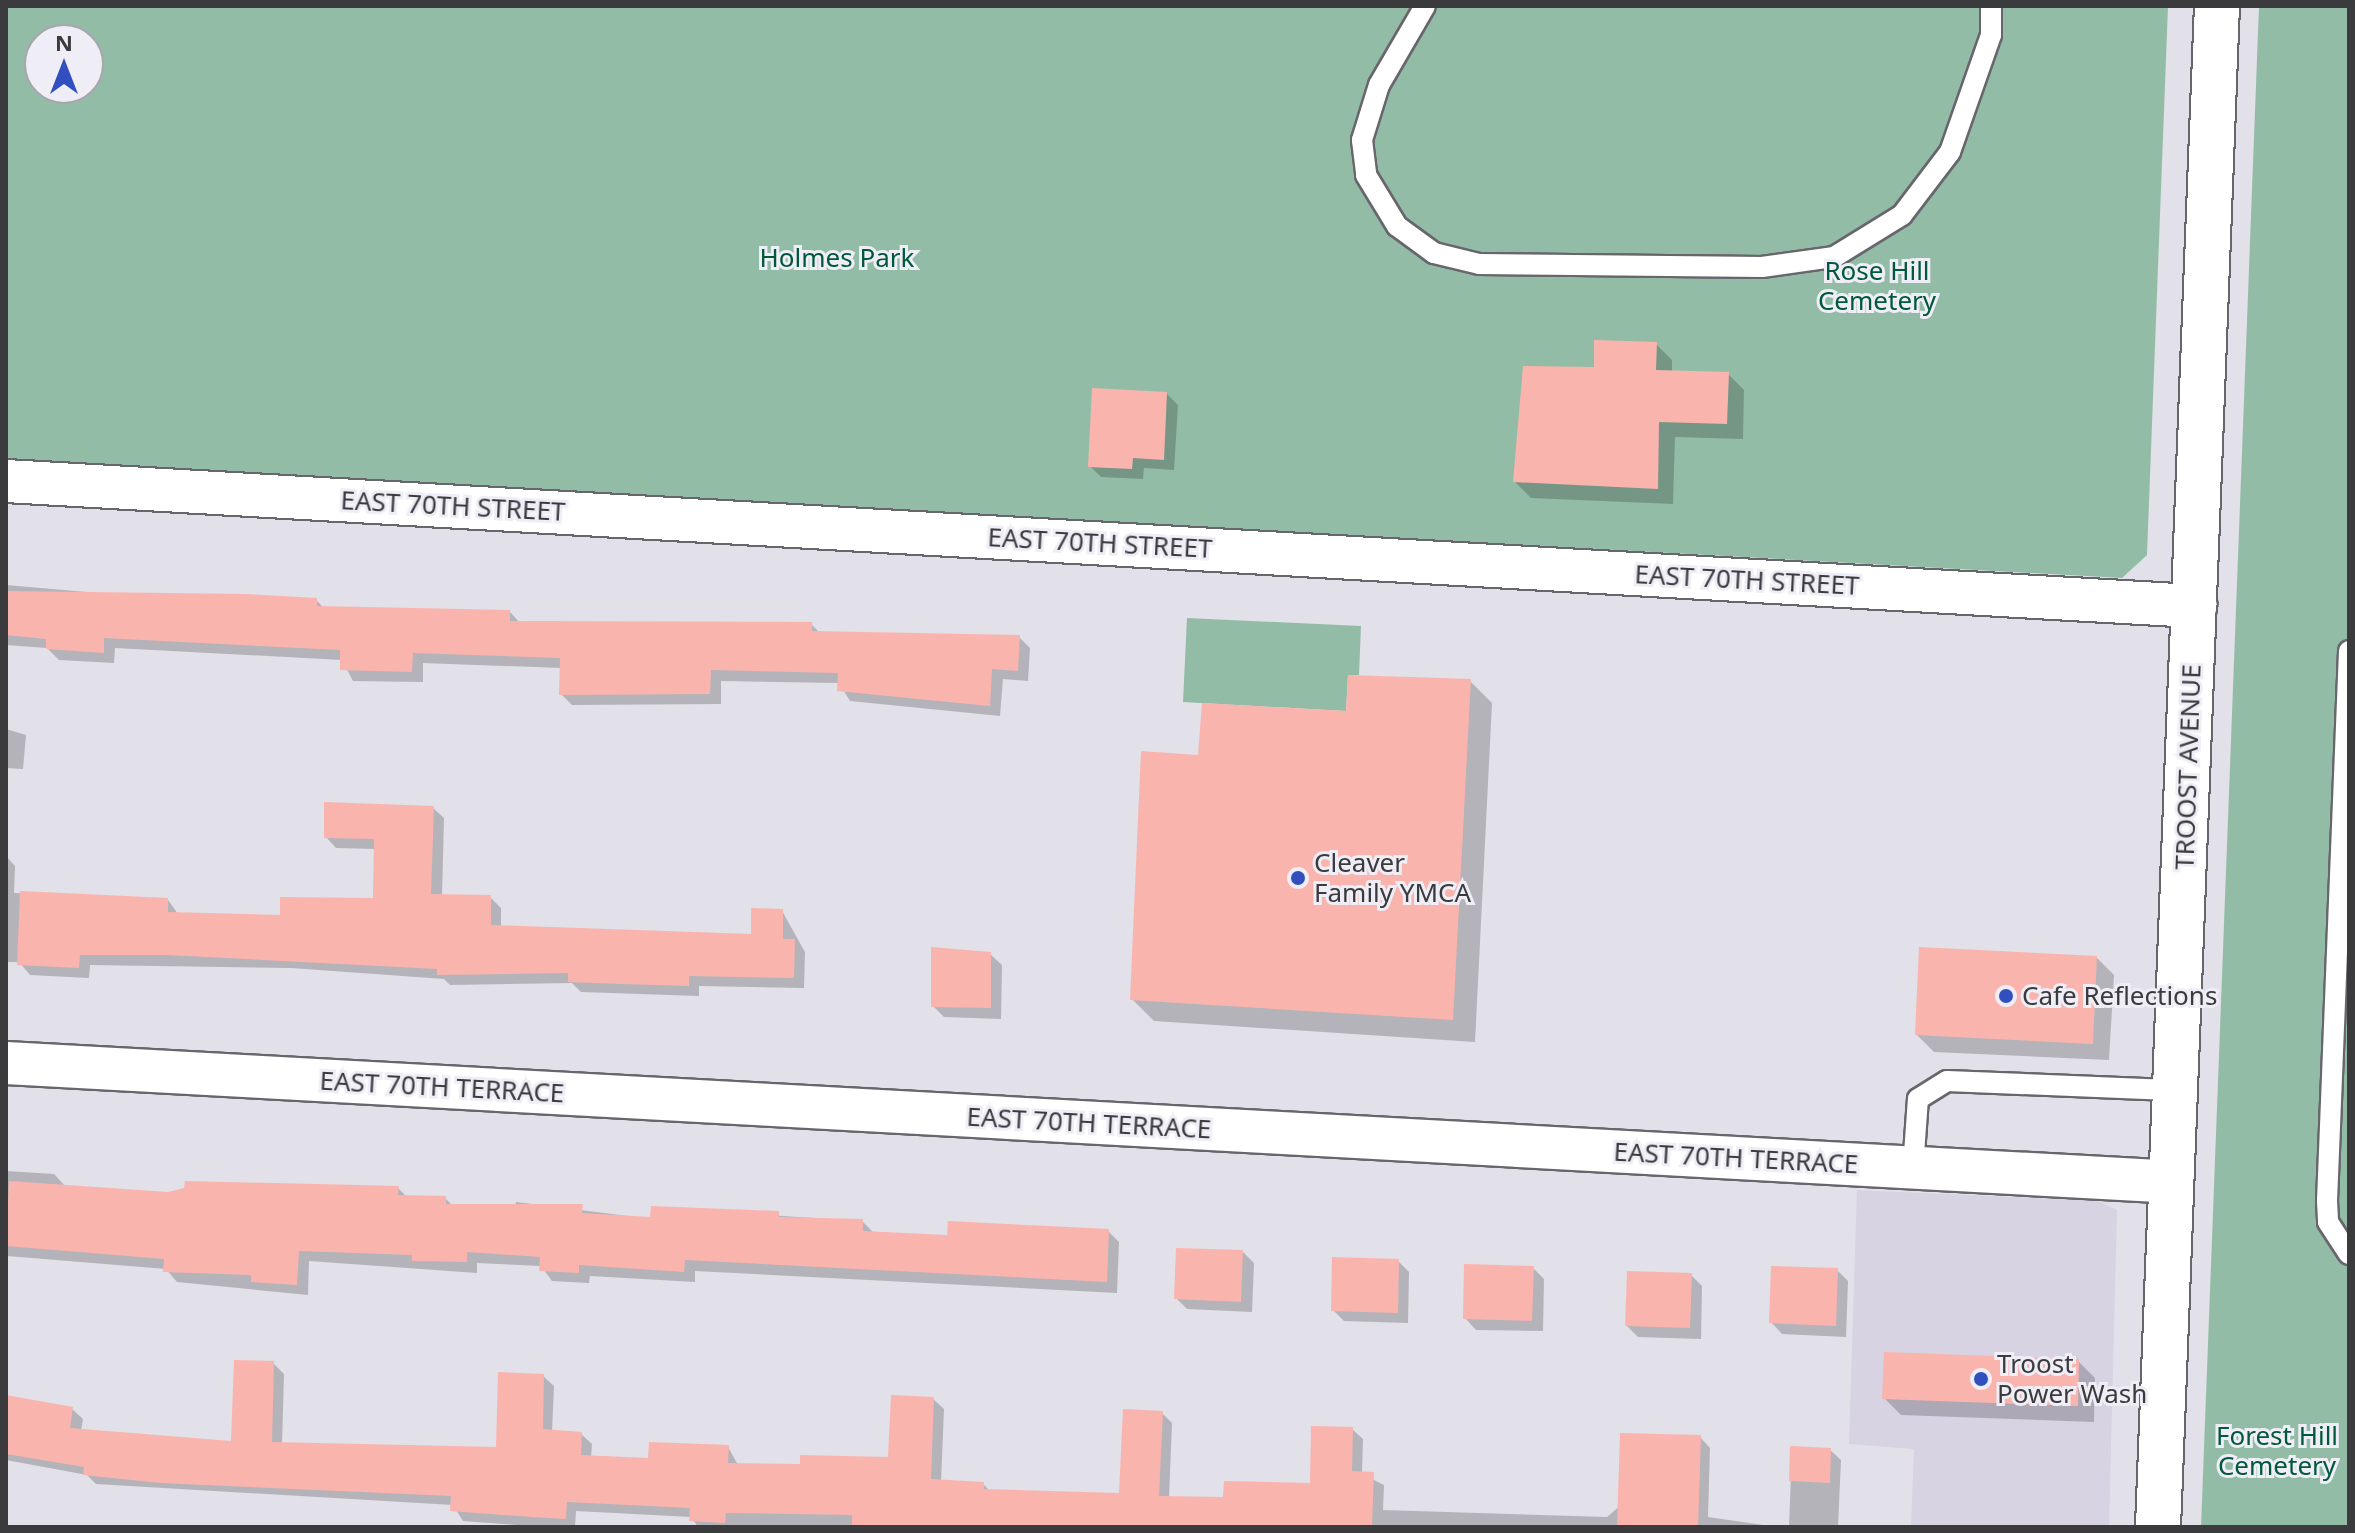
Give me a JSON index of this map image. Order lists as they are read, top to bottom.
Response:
{
  "streets": {
    "main road": ["TROOST AVENUE"],
    "street": ["EAST 70TH STREET", "EAST 70TH TERRACE"]
  },
  "crossings": [
    ["EAST 70TH STREET", "TROOST AVENUE"],
    ["TROOST AVENUE", "EAST 70TH TERRACE"]
  ],
  "parks": ["Holmes Park", "Rose Hill Cemetery", "Forest Hill Cemetery"],
  "places": ["Cleaver Family YMCA", "Cafe Reflections", "Troost Power Wash"],
  "north": "top"
}
